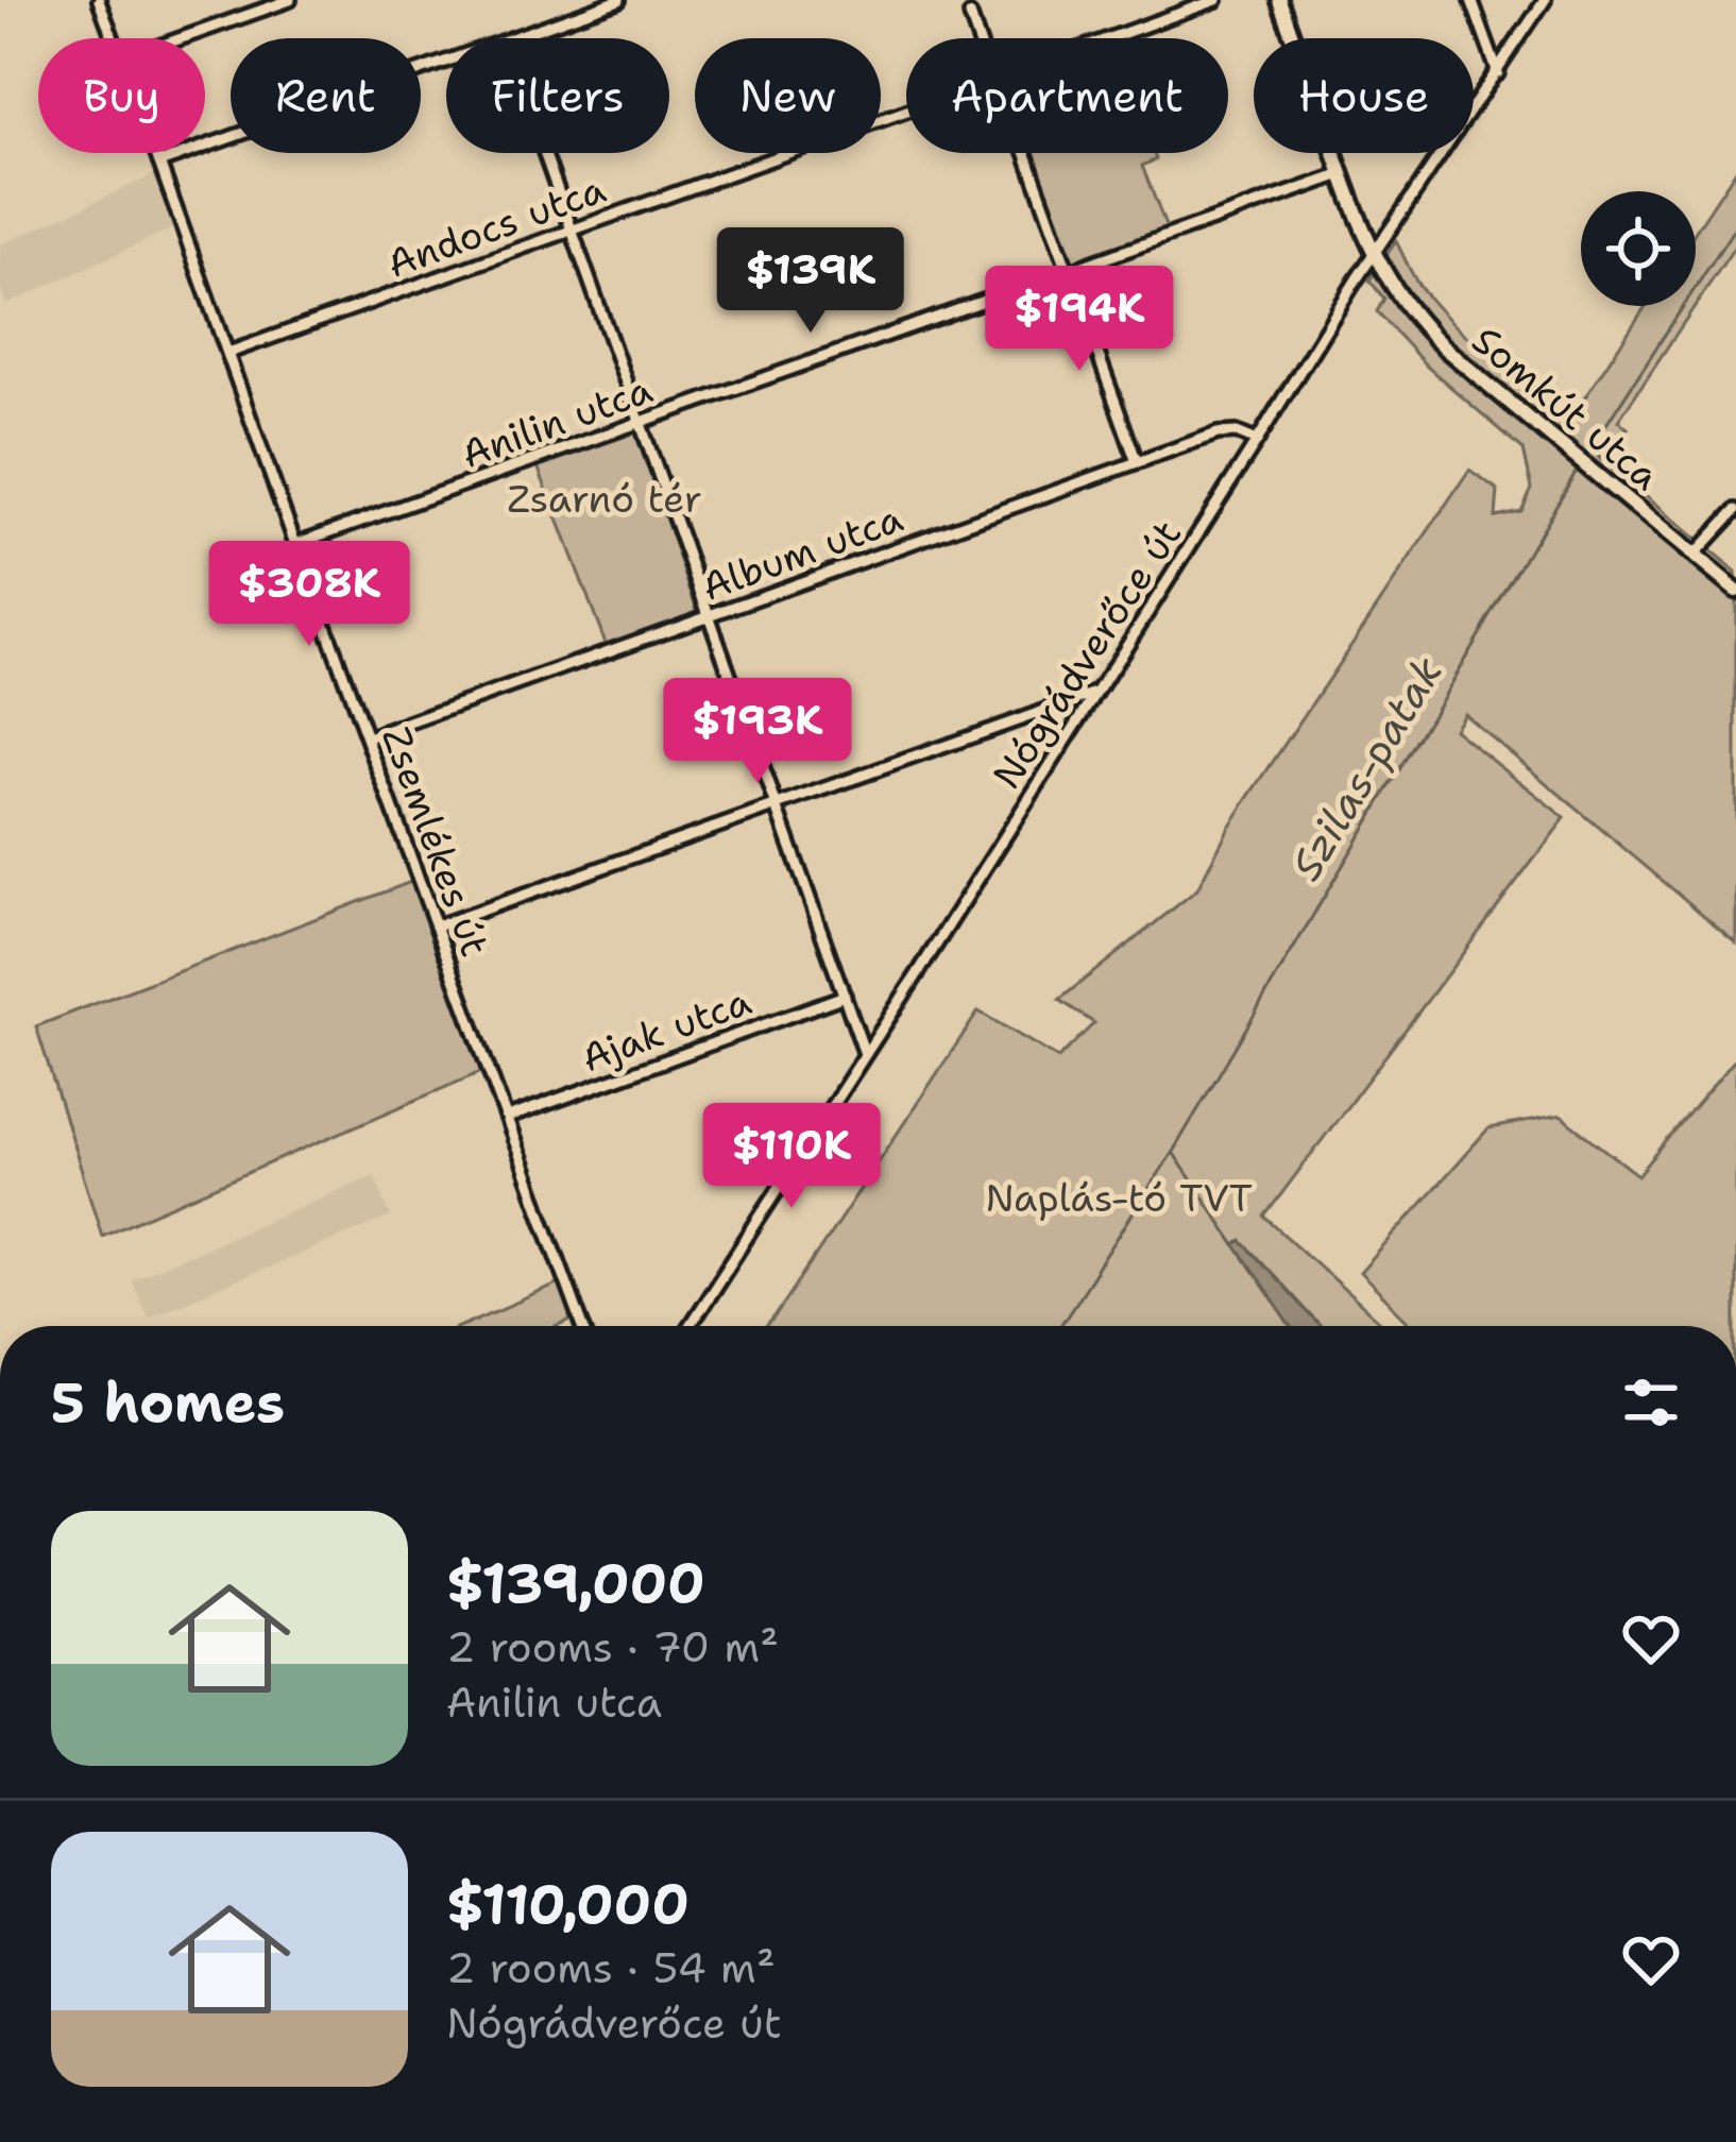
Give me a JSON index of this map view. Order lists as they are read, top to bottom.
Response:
{
  "streets": {
    "street": [
      "Andocs utca",
      "Somkút utca",
      "Anilin utca",
      "Album utca",
      "Nógrádverőce út",
      "Zsemlékes út",
      "Ajak utca"
    ]
  },
  "crossings": [
    ["Andocs utca", "Zsemlékes út"],
    ["Somkút utca", "Anilin utca"],
    ["Somkút utca", "Nógrádverőce út"],
    ["Anilin utca", "Zsemlékes út"],
    ["Album utca", "Nógrádverőce út"],
    ["Album utca", "Zsemlékes út"],
    ["Zsemlékes út", "Ajak utca"]
  ],
  "water": ["Szilas-patak"],
  "parks": ["Zsarnó tér", "Naplás-tó TVT"],
  "page": {
    "chip": [
      "Buy",
      "Rent",
      "Filters",
      "New",
      "Apartment",
      "House"
    ],
    "price": [
      "$139K",
      "$194K",
      "$308K",
      "$193K",
      "$110K"
    ],
    "heading": "5 homes",
    "list": [
      {
        "name": "$139,000",
        "note": "2 rooms · 70 m² · Anilin utca"
      },
      {
        "name": "$110,000",
        "note": "2 rooms · 54 m² · Nógrádverőce út"
      }
    ]
  }
}
